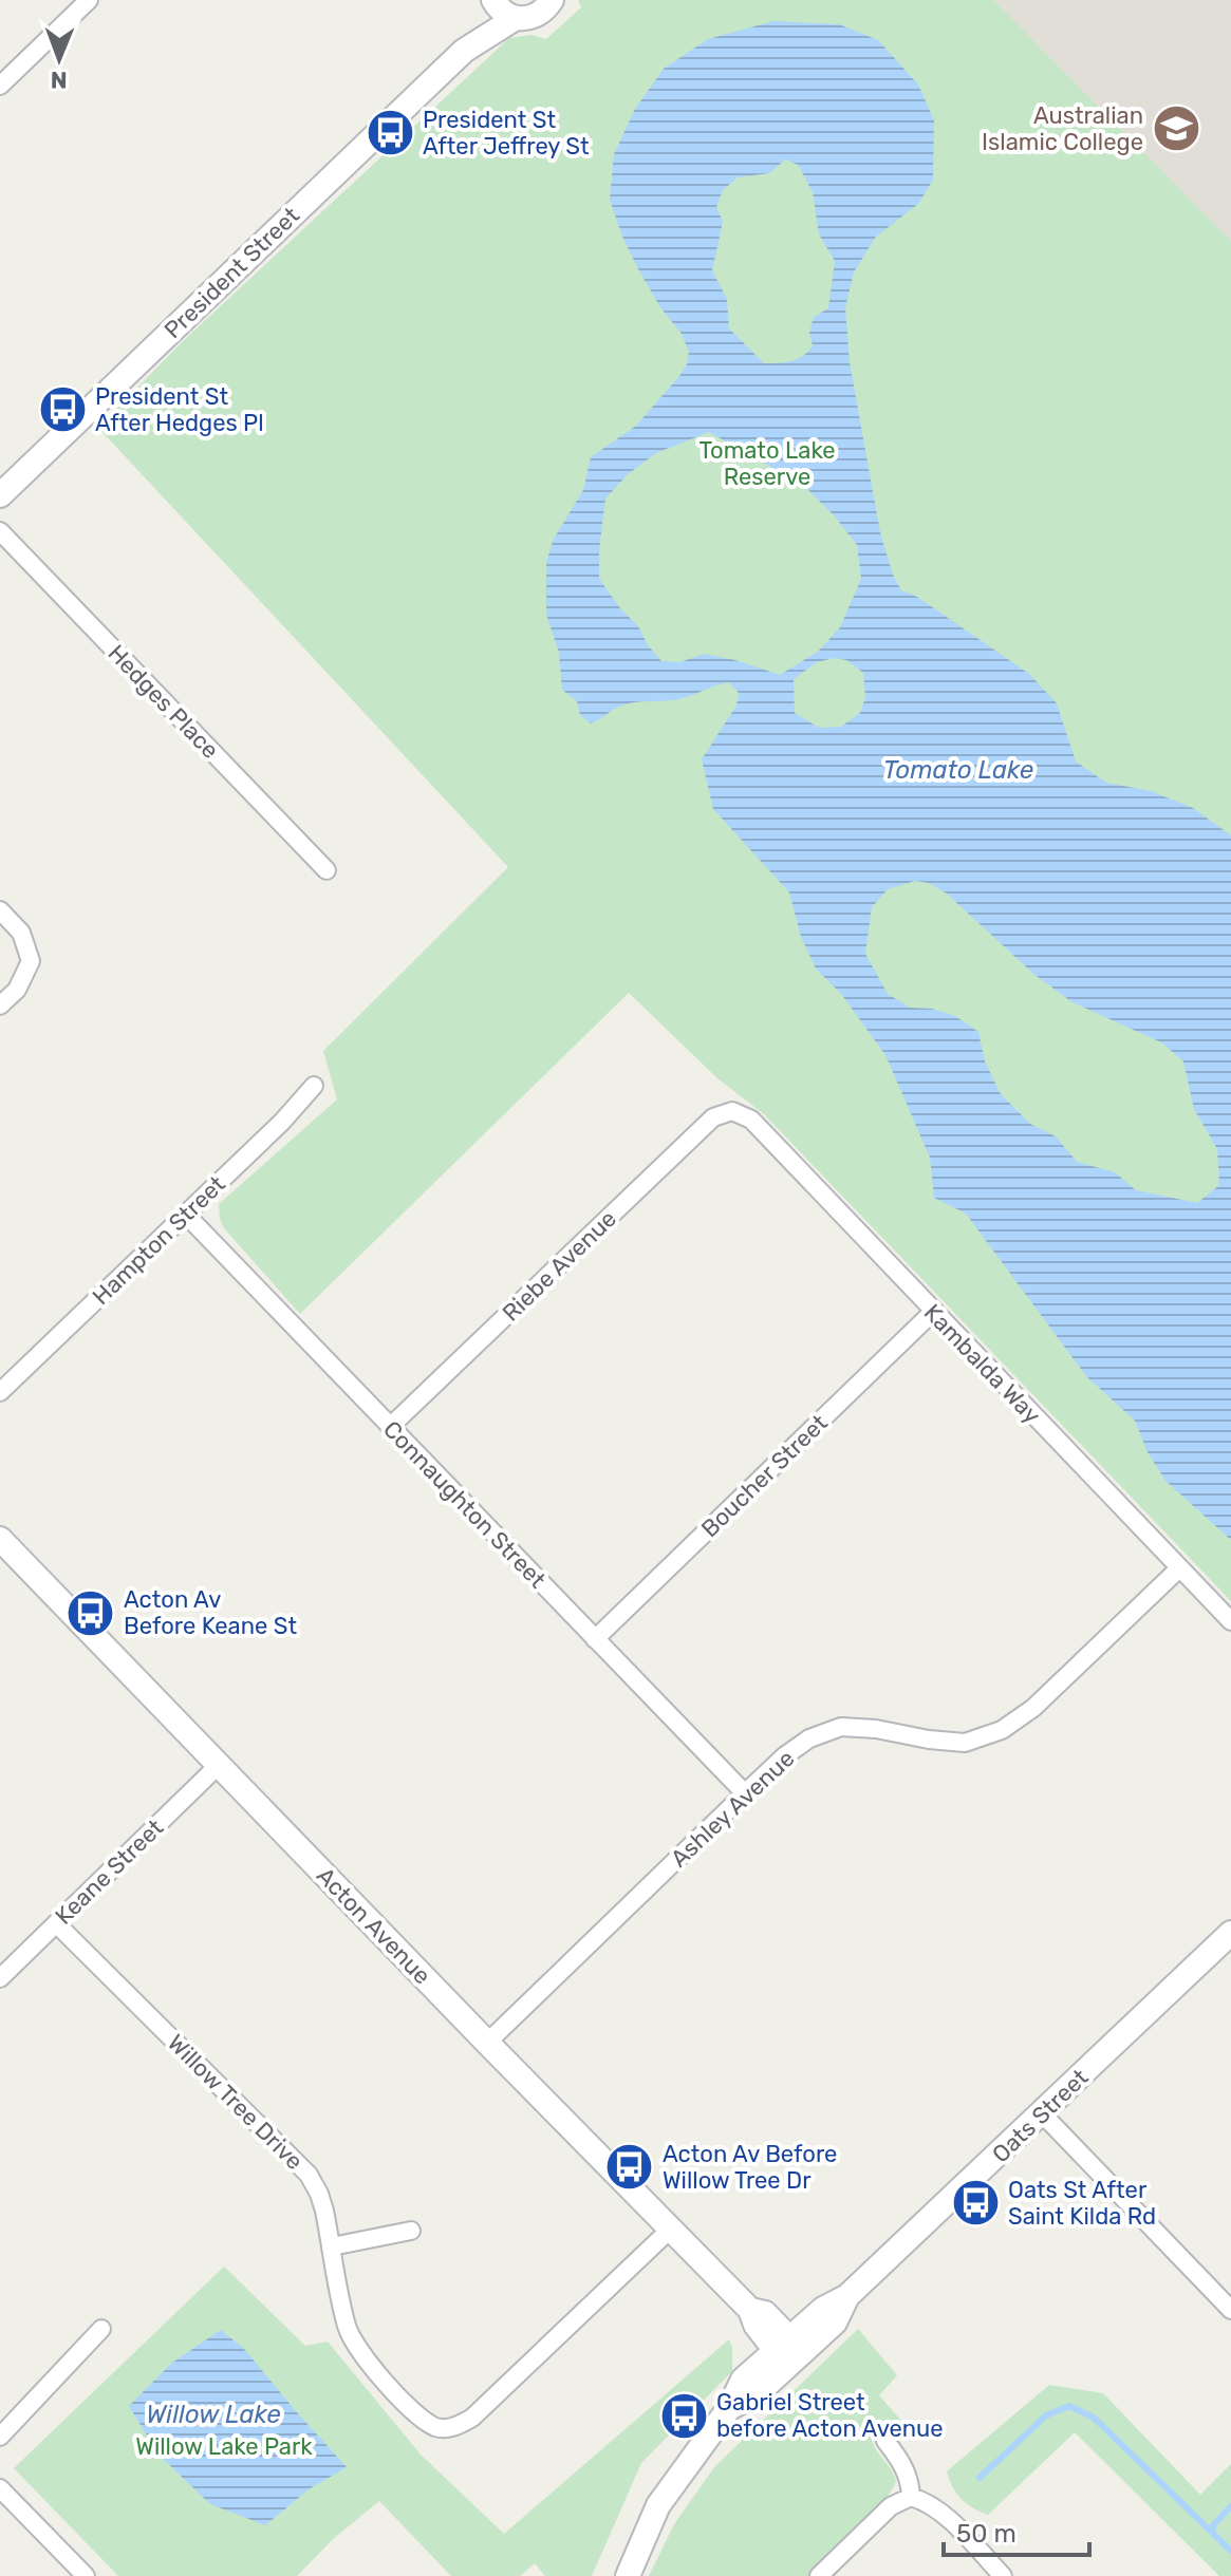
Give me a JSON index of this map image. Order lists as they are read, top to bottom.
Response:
{
  "streets": {
    "street": [
      "President Street",
      "Hedges Place",
      "Hampton Street",
      "Riebe Avenue",
      "Kambalda Way",
      "Boucher Street",
      "Connaughton Street",
      "Ashley Avenue",
      "Keane Street",
      "Acton Avenue",
      "Willow Tree Drive",
      "Oats Street"
    ]
  },
  "crossings": [
    ["Hampton Street", "Connaughton Street"],
    ["Riebe Avenue", "Kambalda Way"],
    ["Riebe Avenue", "Connaughton Street"],
    ["Kambalda Way", "Boucher Street"],
    ["Kambalda Way", "Ashley Avenue"],
    ["Boucher Street", "Connaughton Street"],
    ["Connaughton Street", "Ashley Avenue"],
    ["Ashley Avenue", "Acton Avenue"],
    ["Keane Street", "Acton Avenue"],
    ["Keane Street", "Willow Tree Drive"],
    ["Acton Avenue", "Willow Tree Drive"],
    ["Acton Avenue", "Oats Street"]
  ],
  "water": ["Tomato Lake", "Willow Lake"],
  "parks": ["Tomato Lake Reserve", "Willow Lake Park"],
  "places": {
    "school or university": ["Australian Islamic College"],
    "bus stop": [
      "President St After Jeffrey St",
      "President St After Hedges Pl",
      "Acton Av Before Keane St",
      "Acton Av Before Willow Tree Dr",
      "Oats St After Saint Kilda Rd",
      "Gabriel Street before Acton Avenue"
    ]
  },
  "scale_bar": "50 m",
  "north": "bottom"
}
